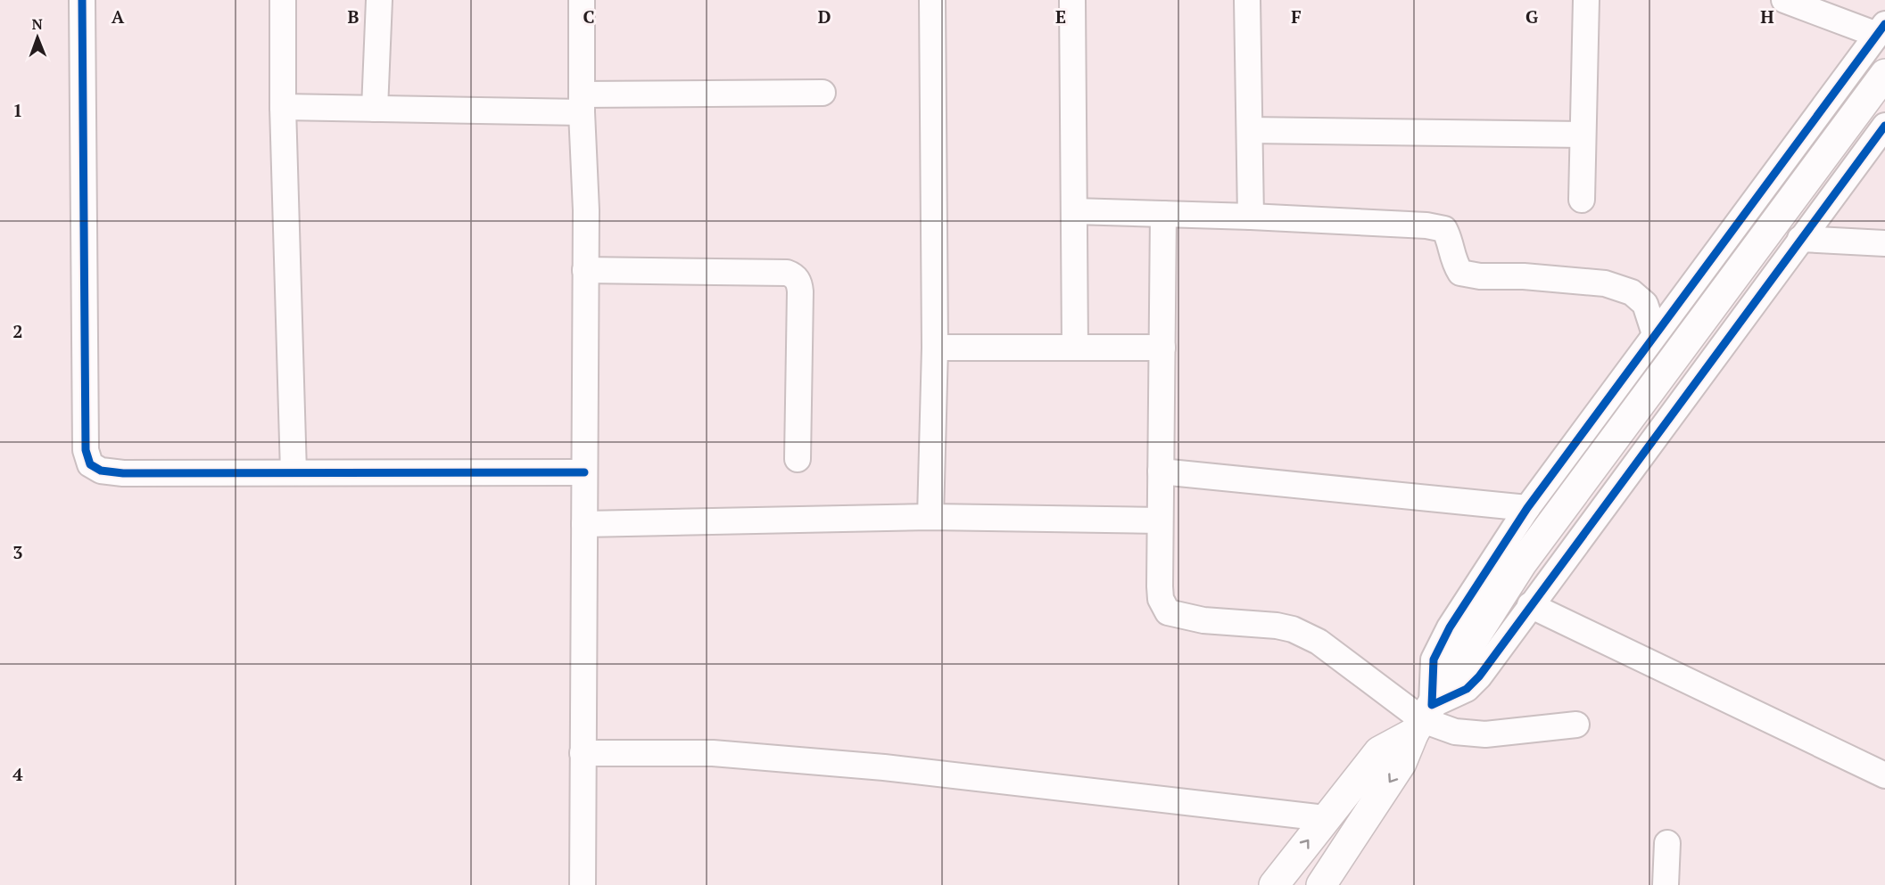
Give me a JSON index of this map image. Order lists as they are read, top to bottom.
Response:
{
  "north": "top",
  "grid": {
    "columns": [
      "A",
      "B",
      "C",
      "D",
      "E",
      "F",
      "G",
      "H"
    ],
    "rows": [
      "1",
      "2",
      "3",
      "4"
    ]
  }
}
